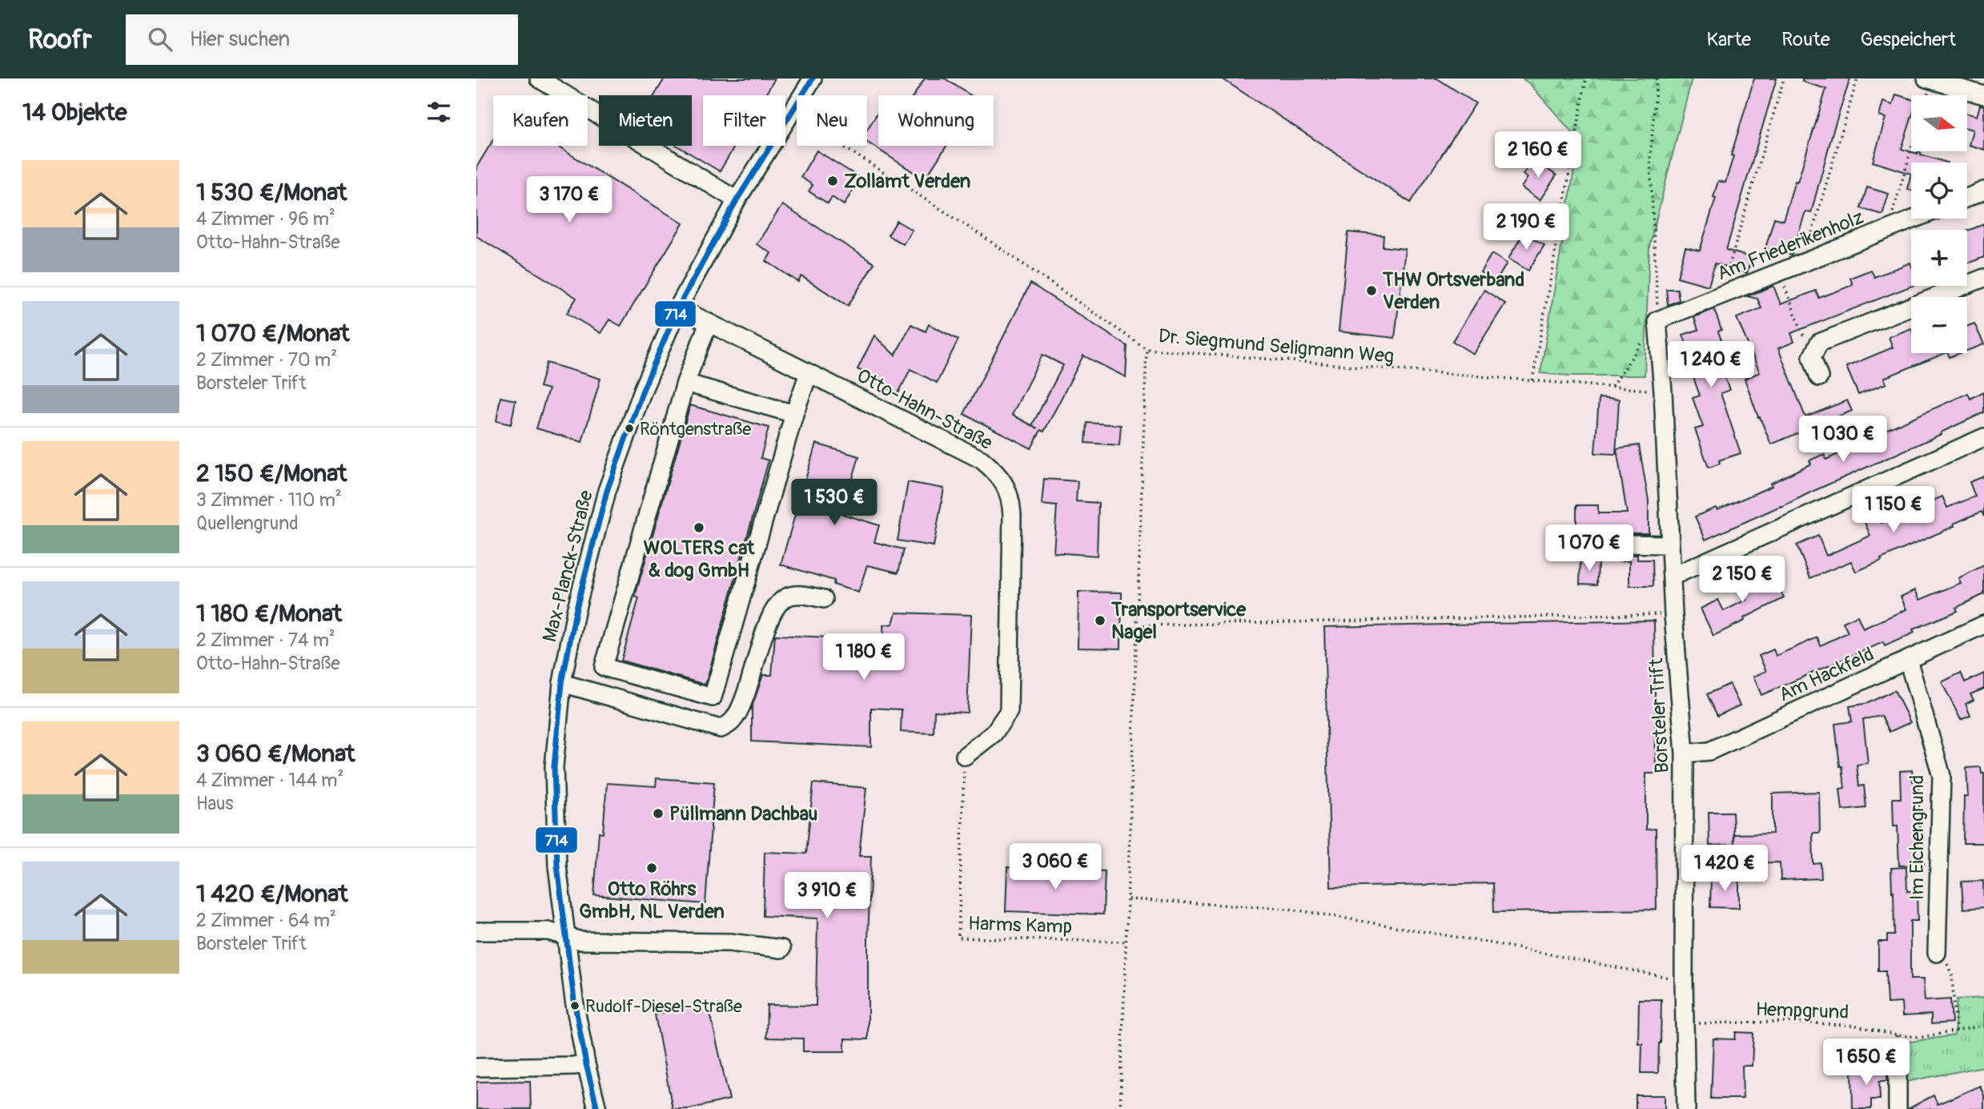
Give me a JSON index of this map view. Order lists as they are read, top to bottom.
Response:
{
  "streets": {
    "street": [
      "Am Friederikenholz",
      "Otto-Hahn-Straße",
      "Max-Planck-Straße",
      "Am Hackfeld",
      "Borsteler Trift",
      "Im Eichengrund"
    ],
    "path": ["Dr. Siegmund Seligmann Weg", "Harms Kamp", "Hempgrund"]
  },
  "crossings": [
    ["Am Friederikenholz", "Borsteler Trift"],
    ["Dr. Siegmund Seligmann Weg", "Max-Planck-Straße"],
    ["Dr. Siegmund Seligmann Weg", "Borsteler Trift"],
    ["Otto-Hahn-Straße", "Max-Planck-Straße"],
    ["Otto-Hahn-Straße", "Harms Kamp"],
    ["Am Hackfeld", "Borsteler Trift"],
    ["Am Hackfeld", "Im Eichengrund"],
    ["Borsteler Trift", "Hempgrund"]
  ],
  "places": [
    "Zollamt Verden",
    "THW Ortsverband Verden",
    "Röntgenstraße",
    "WOLTERS cat & dog GmbH",
    "Transportservice Nagel",
    "Püllmann Dachbau",
    "Otto Röhrs GmbH, NL Verden",
    "Rudolf-Diesel-Straße"
  ],
  "lines": ["transit line 714"],
  "north": "right",
  "page": {
    "header": "Roofr",
    "search": "Hier suchen",
    "nav": ["Karte", "Route", "Gespeichert"],
    "heading": "14 Objekte",
    "map_buttons": ["+", "−"],
    "chip": [
      "Kaufen",
      "Mieten",
      "Filter",
      "Neu",
      "Wohnung"
    ],
    "price": [
      "2 160 €",
      "3 170 €",
      "2 190 €",
      "1 240 €",
      "1 030 €",
      "1 530 €",
      "1 150 €",
      "1 070 €",
      "2 150 €",
      "1 180 €",
      "3 060 €",
      "1 420 €",
      "3 910 €",
      "1 650 €"
    ],
    "list": [
      {
        "name": "1 530 €/Monat",
        "note": "4 Zimmer · 96 m² · Otto-Hahn-Straße"
      },
      {
        "name": "1 070 €/Monat",
        "note": "2 Zimmer · 70 m² · Borsteler Trift"
      },
      {
        "name": "2 150 €/Monat",
        "note": "3 Zimmer · 110 m² · Quellengrund"
      },
      {
        "name": "1 180 €/Monat",
        "note": "2 Zimmer · 74 m² · Otto-Hahn-Straße"
      },
      {
        "name": "3 060 €/Monat",
        "note": "4 Zimmer · 144 m² · Haus"
      },
      {
        "name": "1 420 €/Monat",
        "note": "2 Zimmer · 64 m² · Borsteler Trift"
      }
    ]
  }
}
